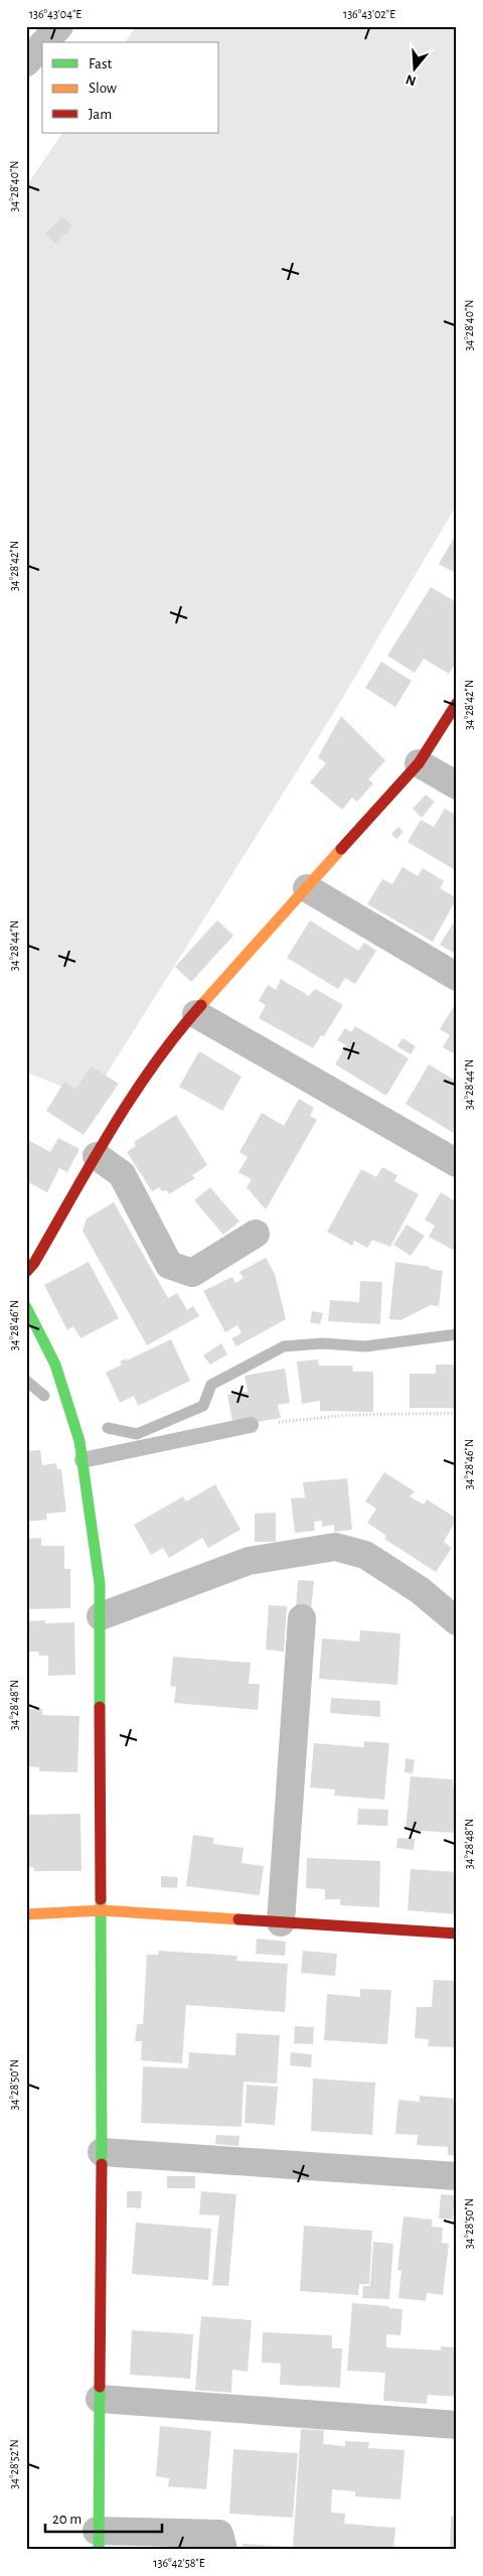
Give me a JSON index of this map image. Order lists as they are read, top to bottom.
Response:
{
  "legend": ["Fast", "Slow", "Jam"],
  "scale_bar": "20 m",
  "north": "bottom",
  "coordinates": [
    "136°43'04\"E",
    "136°43'02\"E",
    "34°28'40\"N",
    "34°28'42\"N",
    "34°28'44\"N",
    "34°28'46\"N",
    "34°28'48\"N",
    "34°28'50\"N",
    "34°28'52\"N",
    "136°42'58\"E"
  ]
}
